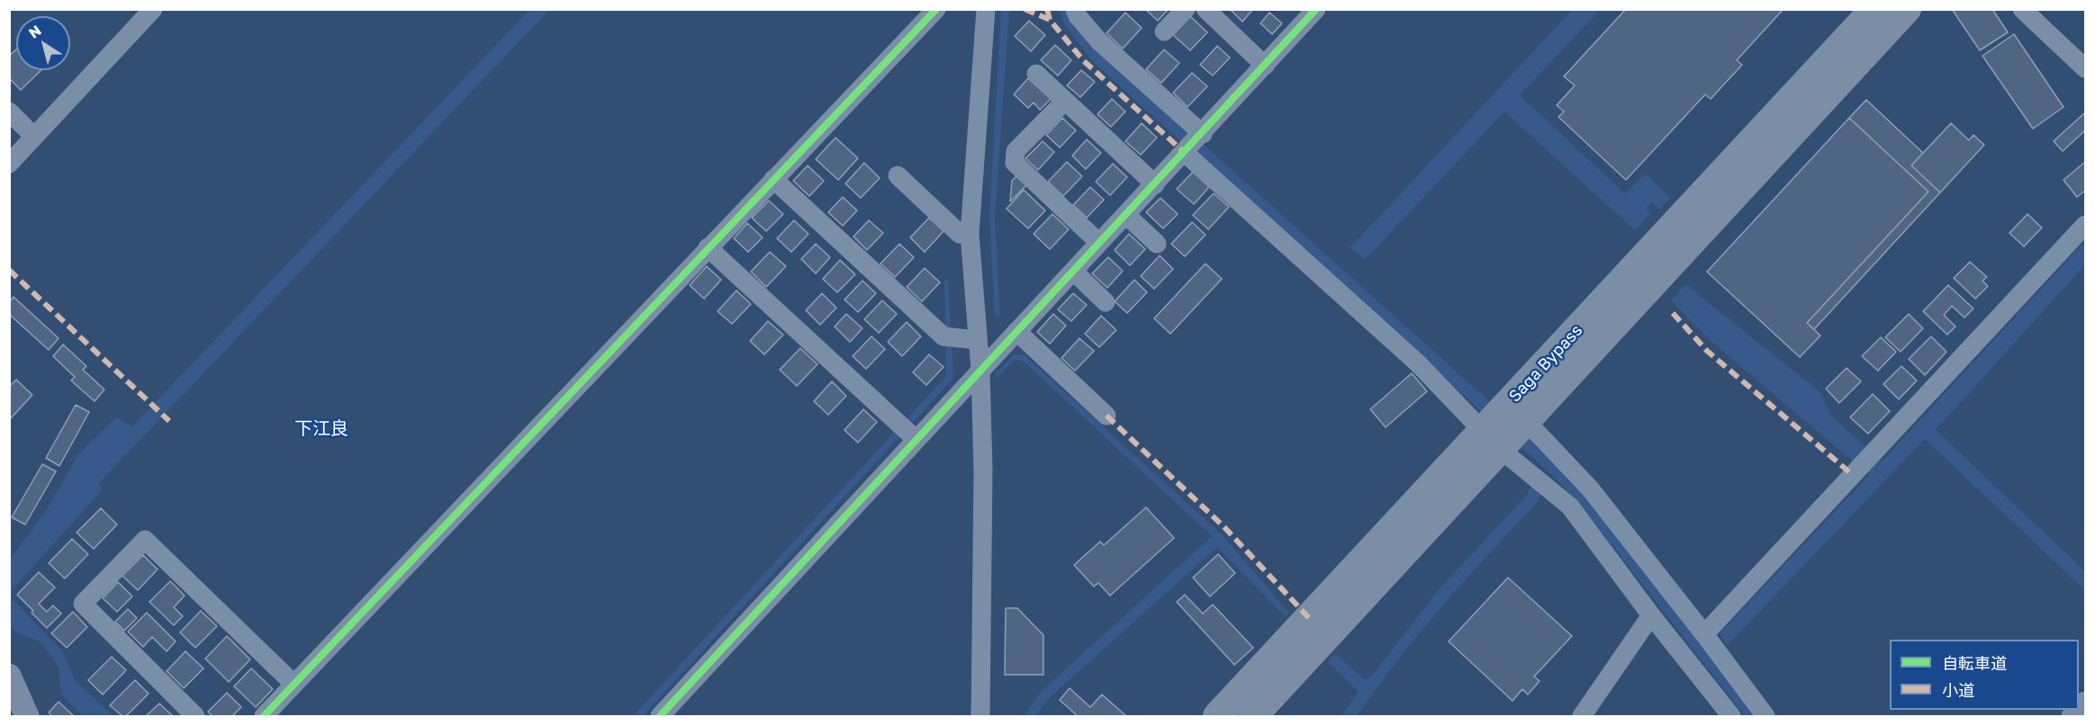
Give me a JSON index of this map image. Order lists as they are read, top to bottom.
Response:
{
  "streets": {
    "highway": ["Saga Bypass"]
  },
  "districts": ["下江良"],
  "legend": ["自転車道", "小道"],
  "north": "top left"
}
